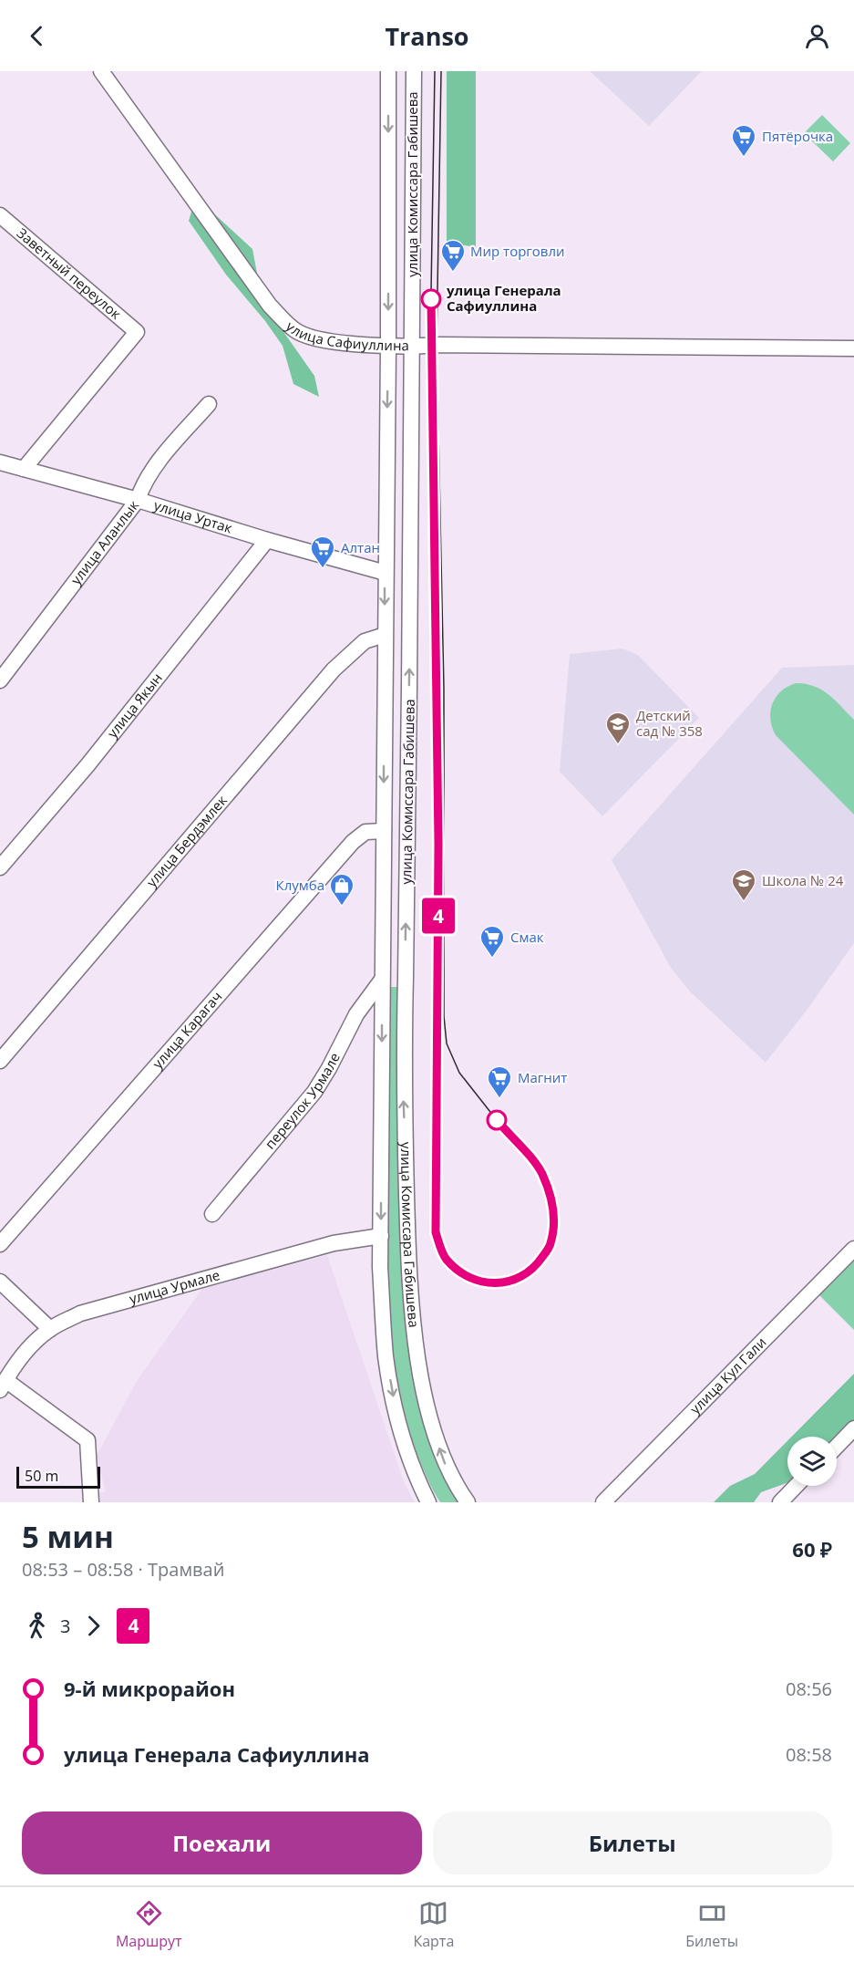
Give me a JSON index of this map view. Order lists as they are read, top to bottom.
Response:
{
  "streets": {
    "street": [
      "улица Комиссара Габишева",
      "Заветный переулок",
      "улица Сафиуллина",
      "улица Уртак",
      "улица Аланлык",
      "улица Якын",
      "улица Бердэмлек",
      "улица Карагач",
      "переулок Урмале",
      "улица Урмале",
      "улица Кул Гали"
    ]
  },
  "crossings": [
    ["улица Комиссара Габишева", "улица Сафиуллина"],
    ["улица Комиссара Габишева", "улица Уртак"],
    ["улица Комиссара Габишева", "улица Бердэмлек"],
    ["улица Комиссара Габишева", "улица Карагач"],
    ["улица Комиссара Габишева", "переулок Урмале"],
    ["улица Комиссара Габишева", "улица Урмале"],
    ["Заветный переулок", "улица Уртак"],
    ["улица Уртак", "улица Аланлык"],
    ["улица Уртак", "улица Якын"]
  ],
  "places": {
    "supermarket": [
      "Пятёрочка",
      "Мир торговли",
      "Алтан",
      "Смак",
      "Магнит"
    ],
    "other": ["улица Генерала Сафиуллина"],
    "school or university": ["Детский сад № 358", "Школа № 24"],
    "shop": ["Клумба"]
  },
  "lines": ["tram line 4"],
  "scale_bar": "50 m",
  "page": {
    "header": "Transo",
    "on_map": "4",
    "scale": "50 m",
    "heading": ["5 мин", "08:53 – 08:58 · Трамвай", "60 ₽"],
    "legs": ["3", "4"],
    "list": [
      {
        "name": "9-й микрорайон",
        "value": "08:56"
      },
      {
        "name": "улица Генерала Сафиуллина",
        "value": "08:58"
      }
    ],
    "buttons": ["Поехали", "Билеты"],
    "tabs": ["Маршрут", "Карта", "Билеты"]
  }
}
